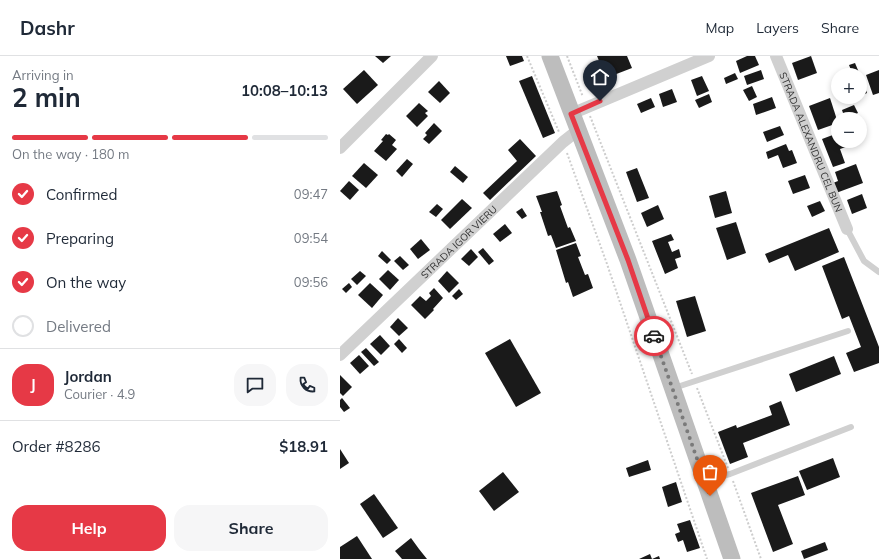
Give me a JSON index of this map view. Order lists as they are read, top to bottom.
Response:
{
  "streets": {
    "street": ["STRADA ALEXANDRU CEL BUN", "STRADA IGOR VIERU"]
  },
  "page": {
    "header": "Dashr",
    "nav": ["Map", "Layers", "Share"],
    "heading": ["2 min", "Arriving in", "10:08–10:13"],
    "panel": [
      "Jordan",
      "Courier · 4.9",
      "Order #8286",
      "$18.91"
    ],
    "map_buttons": ["+", "−"],
    "bar": "On the way · 180 m",
    "list": [
      ["Confirmed", "09:47"],
      ["Preparing", "09:54"],
      ["On the way", "09:56"],
      "Delivered"
    ],
    "round": "J",
    "buttons": ["Help", "Share"]
  }
}
